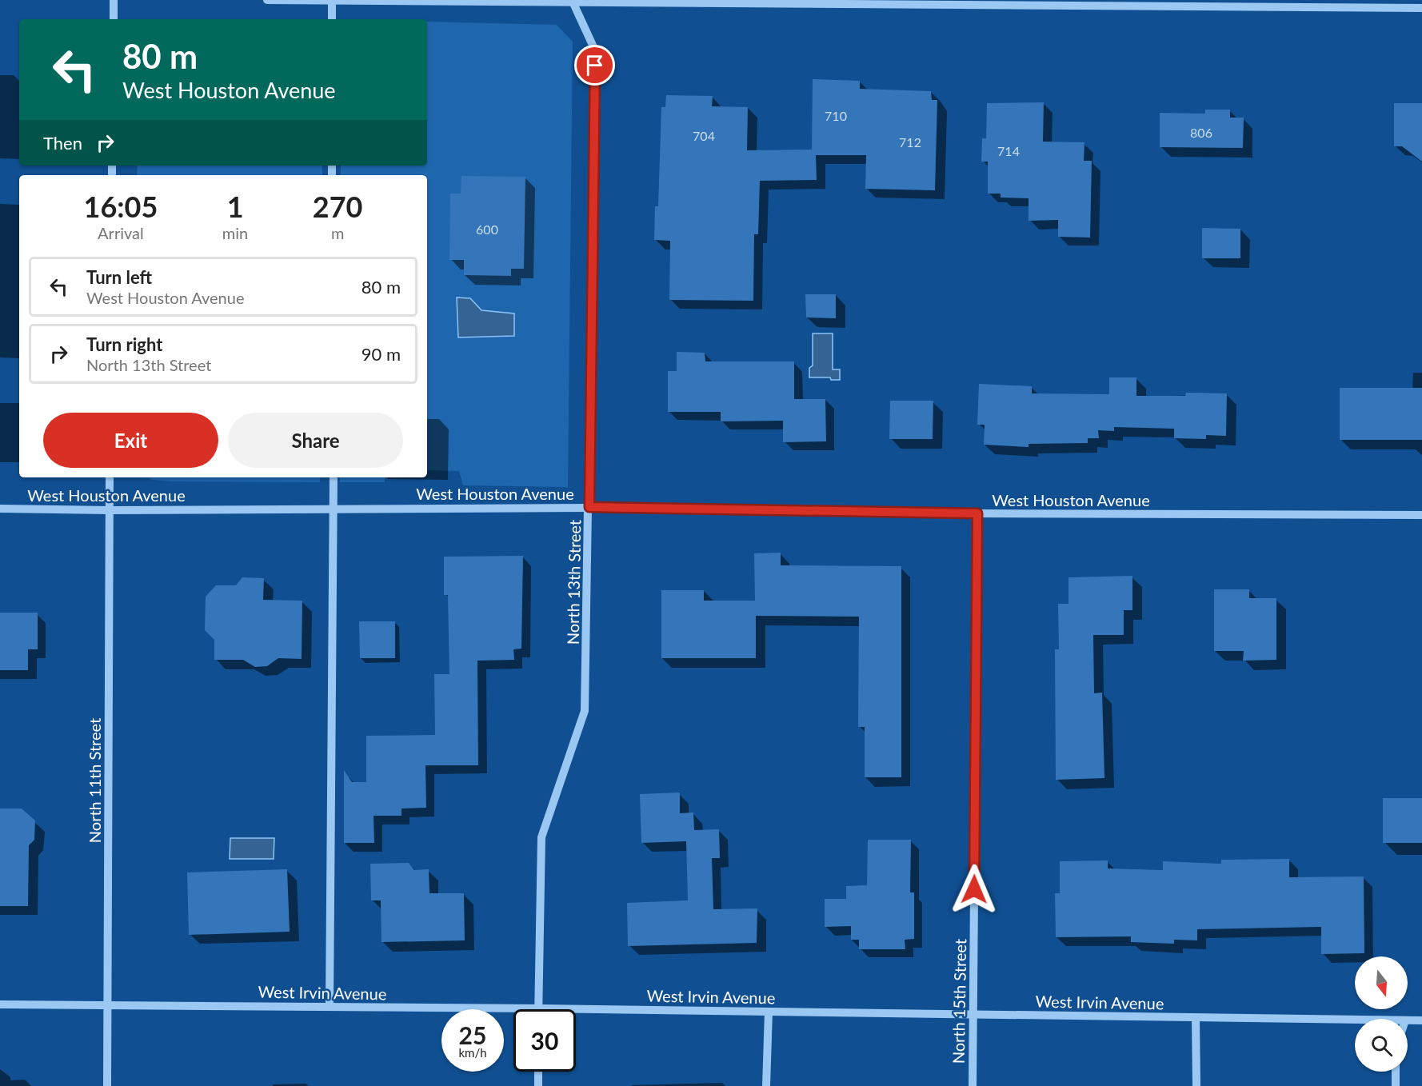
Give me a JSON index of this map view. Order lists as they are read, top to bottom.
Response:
{
  "streets": {
    "street": [
      "West Houston Avenue",
      "North 13th Street",
      "North 11th Street",
      "West Irvin Avenue",
      "North 15th Street"
    ]
  },
  "crossings": [
    ["West Houston Avenue", "North 13th Street"],
    ["West Houston Avenue", "North 11th Street"],
    ["West Houston Avenue", "North 15th Street"],
    ["North 13th Street", "West Irvin Avenue"],
    ["North 11th Street", "West Irvin Avenue"],
    ["West Irvin Avenue", "North 15th Street"]
  ],
  "house_numbers": [
    "710",
    "806",
    "704",
    "712",
    "714",
    "600"
  ],
  "north": "bottom",
  "page": {
    "turn": ["80 m", "West Houston Avenue"],
    "then": "Then",
    "eta": [
      "16:05",
      "Arrival",
      "1",
      "min",
      "270",
      "m"
    ],
    "list": [
      {
        "name": "Turn left",
        "note": "West Houston Avenue",
        "value": "80 m"
      },
      {
        "name": "Turn right",
        "note": "North 13th Street",
        "value": "90 m"
      }
    ],
    "buttons": ["Exit", "Share"],
    "speed": "25 km/h",
    "limit": "30"
  }
}
